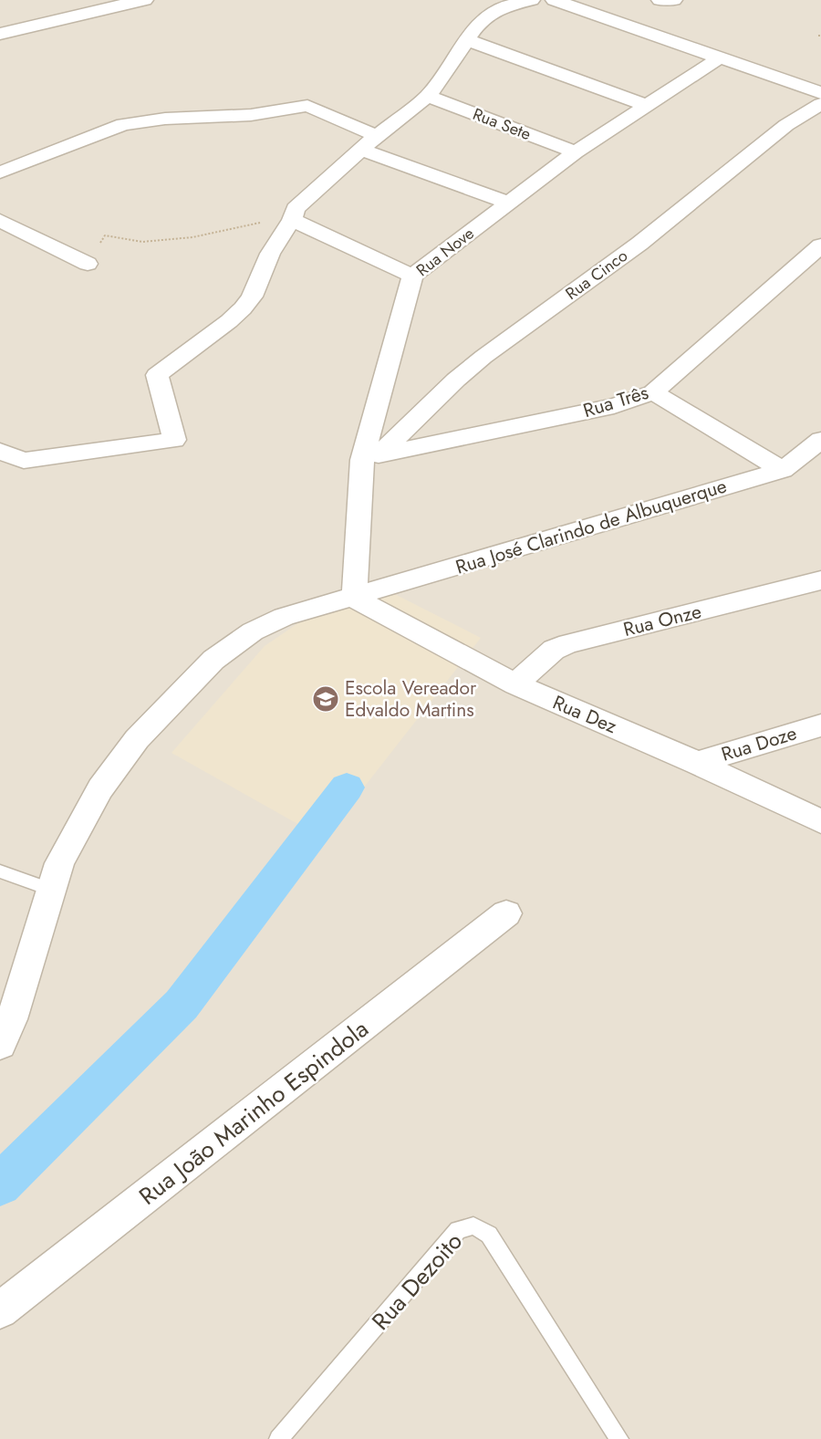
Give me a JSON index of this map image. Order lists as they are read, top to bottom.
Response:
{
  "streets": {
    "street": [
      "Rua Sete",
      "Rua Nove",
      "Rua Cinco",
      "Rua Três",
      "Rua José Clarindo de Albuquerque",
      "Rua Onze",
      "Rua Dez",
      "Rua Doze",
      "Rua João Marinho Espindola"
    ],
    "lane": ["Rua Dezoito"]
  },
  "crossings": [
    ["Rua Sete", "Rua Nove"],
    ["Rua Nove", "Rua Cinco"],
    ["Rua Nove", "Rua Três"],
    ["Rua Nove", "Rua José Clarindo de Albuquerque"],
    ["Rua Nove", "Rua Dez"],
    ["Rua Cinco", "Rua Três"],
    ["Rua José Clarindo de Albuquerque", "Rua Dez"],
    ["Rua Onze", "Rua Dez"],
    ["Rua Dez", "Rua Doze"]
  ],
  "places": {
    "school or university": ["Escola Vereador Edvaldo Martins"]
  }
}
